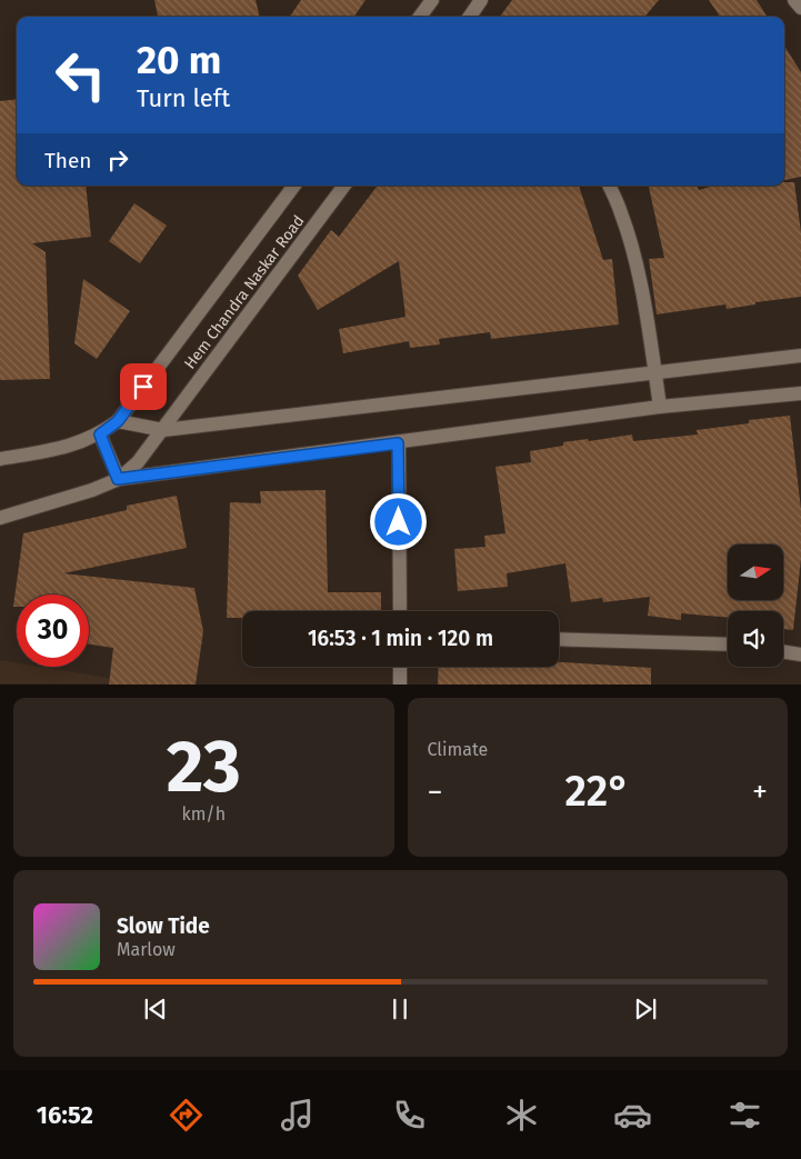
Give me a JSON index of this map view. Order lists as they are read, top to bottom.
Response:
{
  "streets": {
    "street": ["Hem Chandra Naskar Road"]
  },
  "north": "right",
  "page": {
    "turn": ["20 m", "Turn left"],
    "then": "Then",
    "limit": "30",
    "trip": "16:53 · 1 min · 120 m",
    "tile": [
      ["23", "km/h"],
      "Climate"
    ],
    "heat": ["−", "22°", "+"],
    "song": ["Slow Tide", "Marlow"],
    "tabs": "16:52"
  }
}
